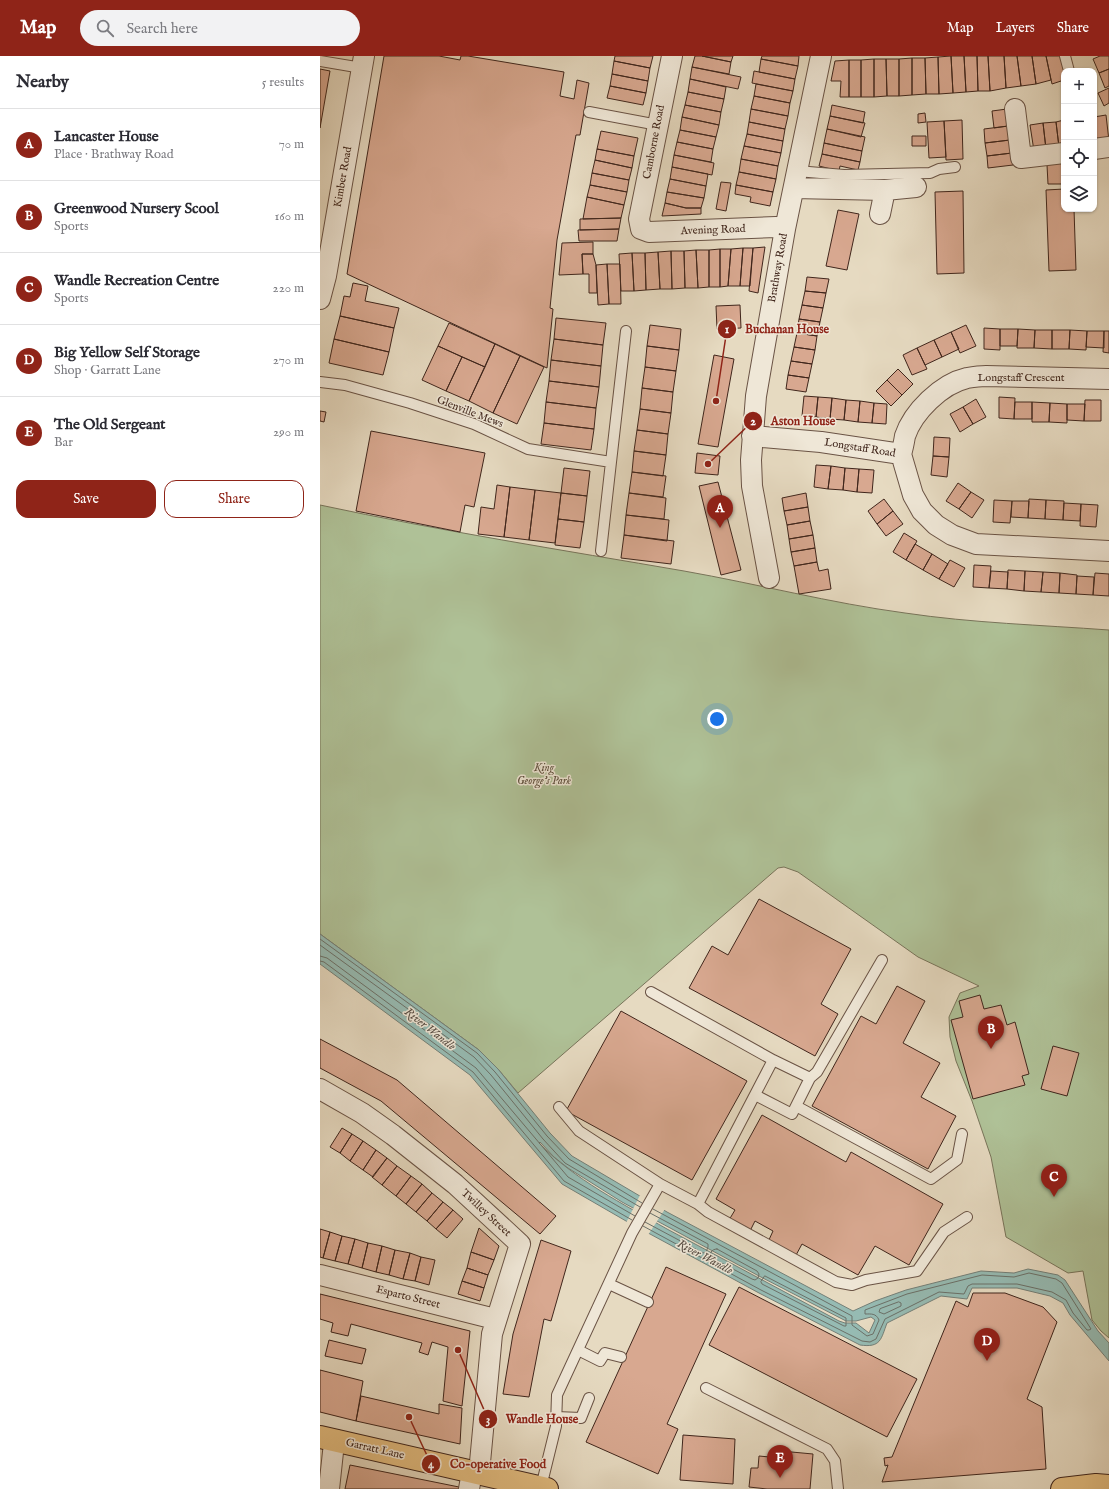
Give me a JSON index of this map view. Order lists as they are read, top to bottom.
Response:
{
  "streets": {
    "main road": ["Garratt Lane"],
    "street": [
      "Camborne Road",
      "Kimber Road",
      "Avening Road",
      "Brathway Road",
      "Longstaff Crescent",
      "Longstaff Road",
      "Twilley Street",
      "Esparto Street"
    ],
    "lane": ["Glenville Mews"]
  },
  "crossings": [
    ["Camborne Road", "Avening Road"],
    ["Avening Road", "Brathway Road"],
    ["Brathway Road", "Longstaff Road"],
    ["Longstaff Crescent", "Longstaff Road"],
    ["Twilley Street", "Esparto Street"],
    ["Twilley Street", "Garratt Lane"]
  ],
  "water": ["River Wandle"],
  "parks": ["King George's Park"],
  "places": [
    "Buchanan House",
    "Aston House",
    "Wandle House",
    "Co-operative Food"
  ],
  "page": {
    "header": "Map",
    "search": "Search here",
    "nav": ["Map", "Layers", "Share"],
    "heading": ["Nearby", "5 results"],
    "map_buttons": ["+", "−"],
    "list": [
      {
        "mark": "A",
        "name": "Lancaster House",
        "note": "Place · Brathway Road",
        "value": "70 m"
      },
      {
        "mark": "B",
        "name": "Greenwood Nursery Scool",
        "note": "Sports",
        "value": "160 m"
      },
      {
        "mark": "C",
        "name": "Wandle Recreation Centre",
        "note": "Sports",
        "value": "220 m"
      },
      {
        "mark": "D",
        "name": "Big Yellow Self Storage",
        "note": "Shop · Garratt Lane",
        "value": "270 m"
      },
      {
        "mark": "E",
        "name": "The Old Sergeant",
        "note": "Bar",
        "value": "290 m"
      }
    ],
    "buttons": ["Save", "Share"],
    "pins": [
      "A",
      "B",
      "C",
      "D",
      "E"
    ]
  }
}
